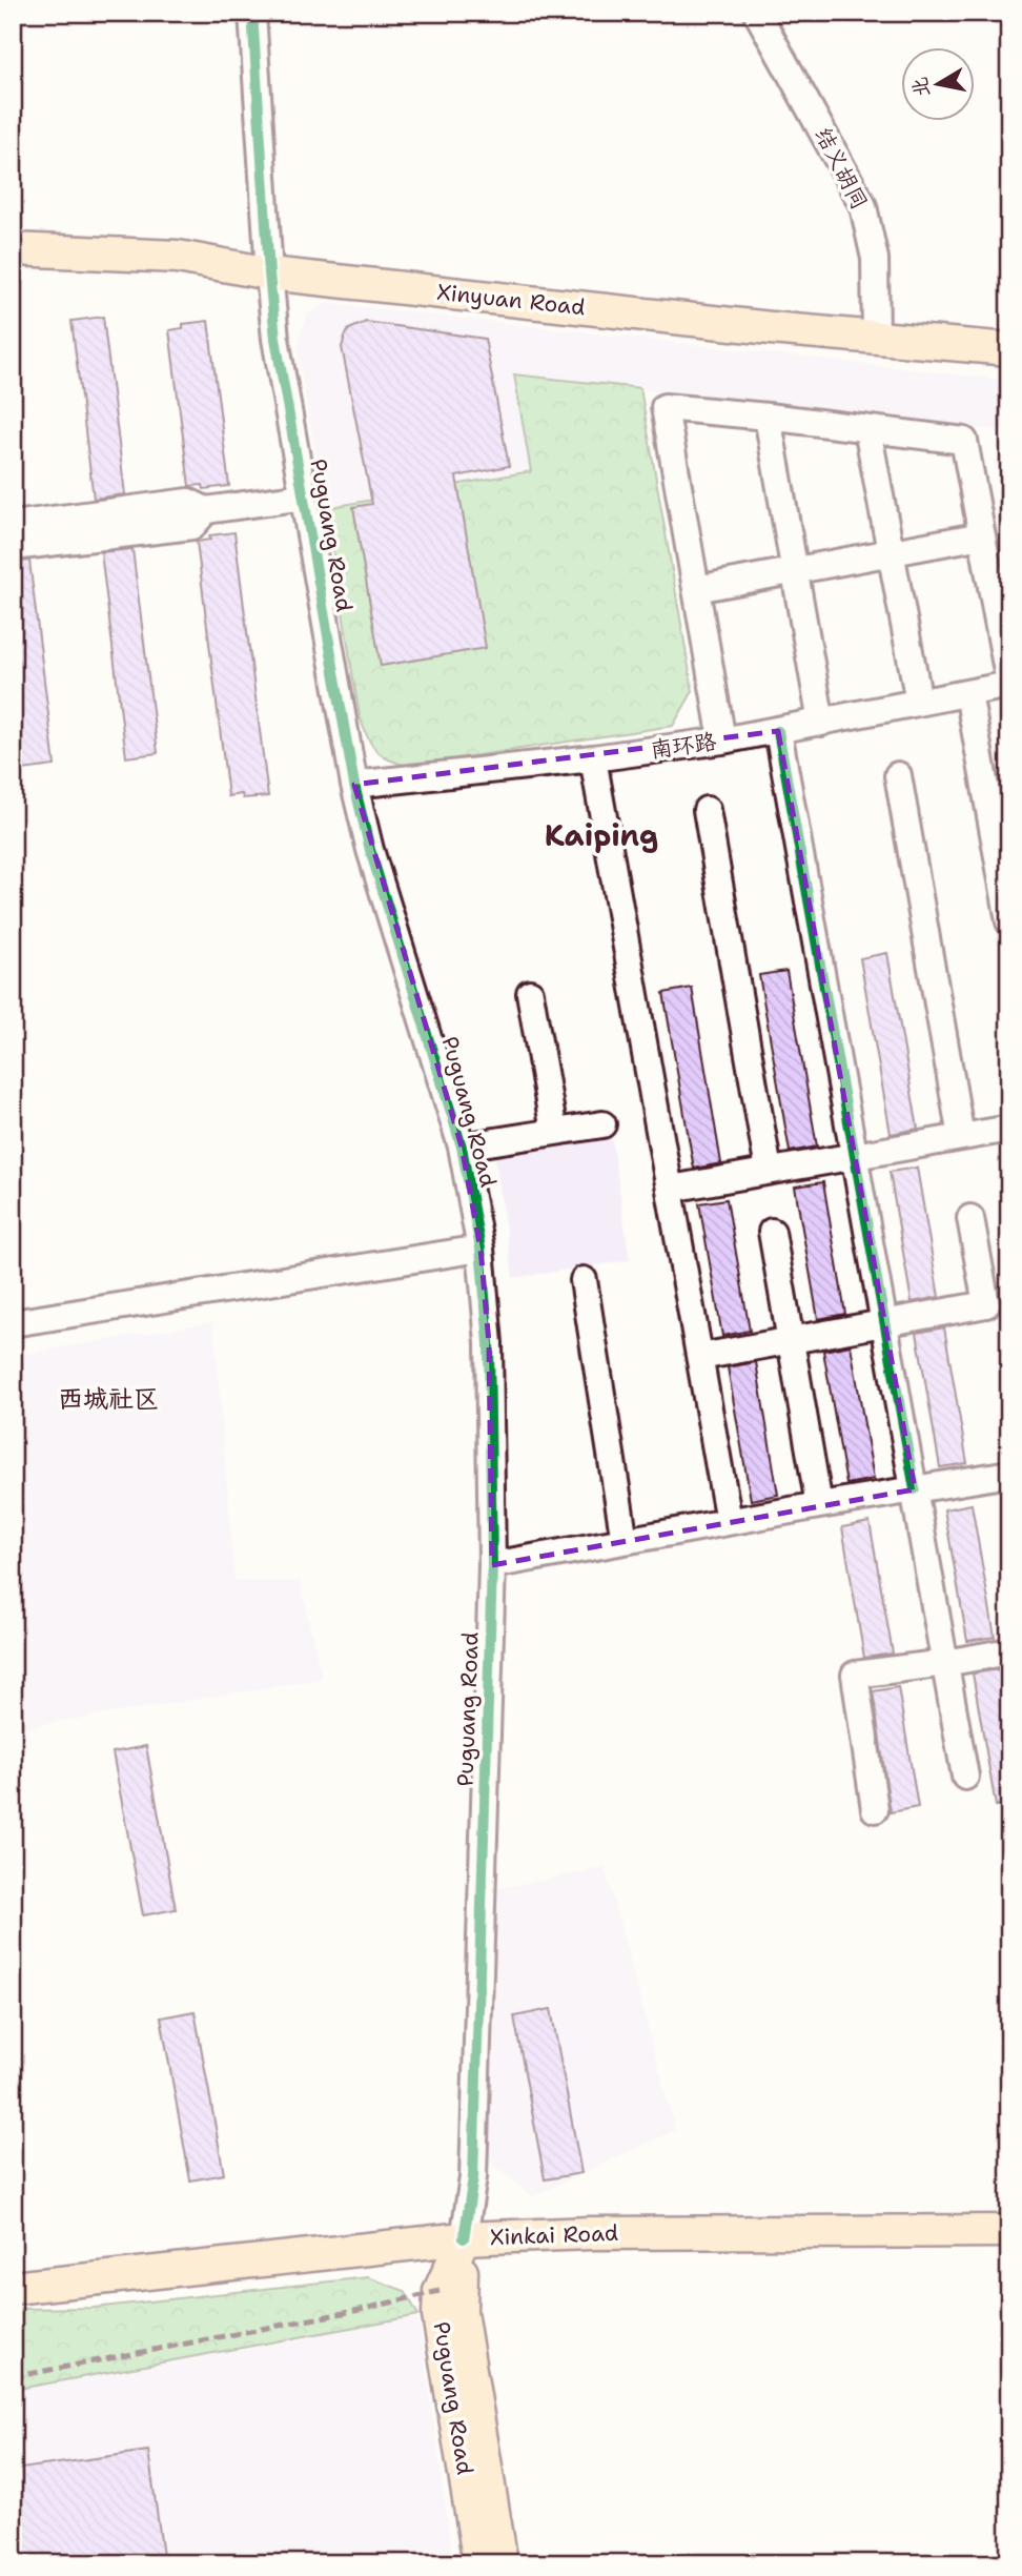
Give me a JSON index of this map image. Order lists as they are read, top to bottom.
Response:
{
  "streets": {
    "main road": ["Xinyuan Road", "Puguang Road", "Xinkai Road"],
    "street": ["结义胡同", "南环路"]
  },
  "crossings": [
    ["结义胡同", "Xinyuan Road"],
    ["Xinyuan Road", "Puguang Road"],
    ["Puguang Road", "南环路"],
    ["Puguang Road", "Xinkai Road"]
  ],
  "districts": ["Kaiping", "西城社区"],
  "north": "left"
}
